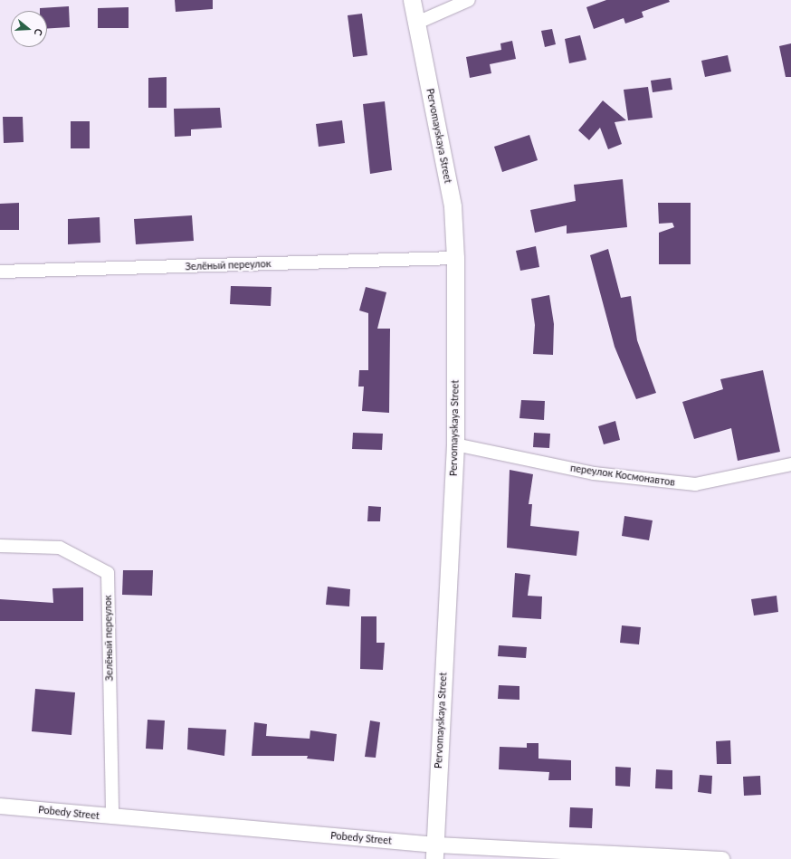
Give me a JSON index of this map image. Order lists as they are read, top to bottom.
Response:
{
  "streets": {
    "main road": ["Pervomayskaya Street"],
    "street": ["Зелёный переулок", "переулок Космонавтов", "Pobedy Street"]
  },
  "crossings": [
    ["Pervomayskaya Street", "Зелёный переулок"],
    ["Pervomayskaya Street", "переулок Космонавтов"],
    ["Pervomayskaya Street", "Pobedy Street"],
    ["Зелёный переулок", "Pobedy Street"]
  ],
  "north": "right"
}
